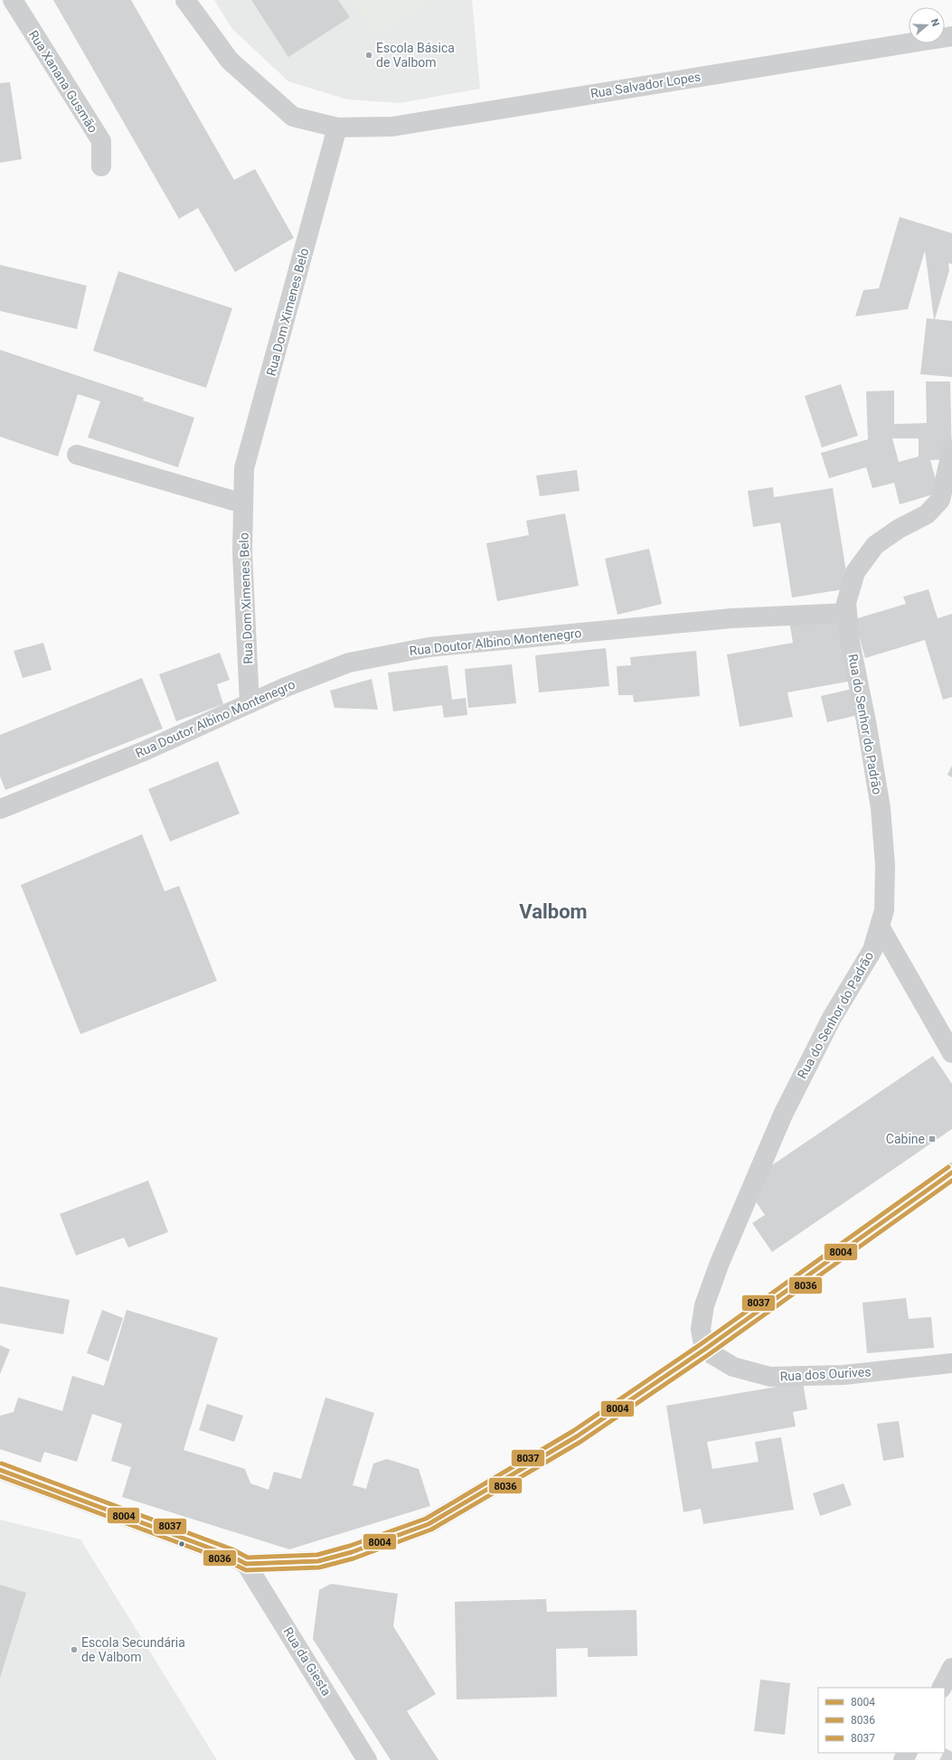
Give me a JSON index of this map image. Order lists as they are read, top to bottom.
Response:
{
  "streets": {
    "street": [
      "Rua Xanana Gusmão",
      "Rua Salvador Lopes",
      "Rua Dom Ximenes Belo",
      "Rua Doutor Albino Montenegro",
      "Rua do Senhor do Padrão",
      "Rua dos Ourives",
      "Rua da Giesta"
    ]
  },
  "crossings": [
    ["Rua Salvador Lopes", "Rua Dom Ximenes Belo"],
    ["Rua Dom Ximenes Belo", "Rua Doutor Albino Montenegro"],
    ["Rua Doutor Albino Montenegro", "Rua do Senhor do Padrão"],
    ["Rua do Senhor do Padrão", "Rua dos Ourives"]
  ],
  "districts": ["Valbom"],
  "places": {
    "other": ["Escola Básica de Valbom", "Escola Secundária de Valbom"],
    "transit": ["Cabine"]
  },
  "lines": ["transit line 8037", "transit line 8004", "transit line 8036"],
  "legend": ["8004", "8036", "8037"],
  "north": "right"
}
